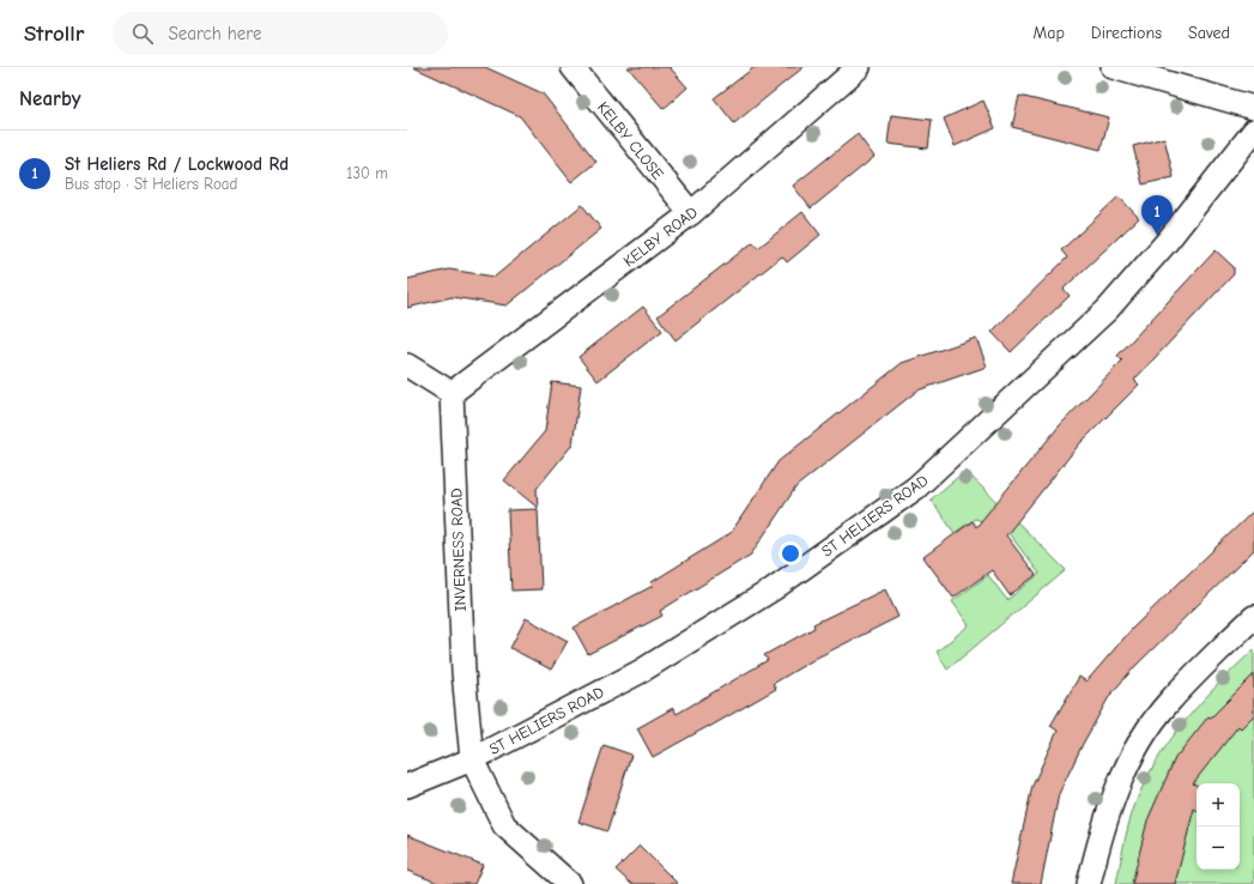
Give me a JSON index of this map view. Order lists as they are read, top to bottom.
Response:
{
  "streets": {
    "street": [
      "KELBY CLOSE",
      "KELBY ROAD",
      "ST HELIERS ROAD",
      "INVERNESS ROAD"
    ]
  },
  "crossings": [
    ["KELBY CLOSE", "KELBY ROAD"],
    ["KELBY ROAD", "INVERNESS ROAD"],
    ["ST HELIERS ROAD", "INVERNESS ROAD"]
  ],
  "page": {
    "header": "Strollr",
    "search": "Search here",
    "nav": ["Map", "Directions", "Saved"],
    "heading": "Nearby",
    "list": [
      {
        "mark": "1",
        "name": "St Heliers Rd / Lockwood Rd",
        "note": "Bus stop · St Heliers Road",
        "value": "130 m"
      }
    ],
    "pins": "1",
    "map_buttons": ["+", "−"]
  }
}
